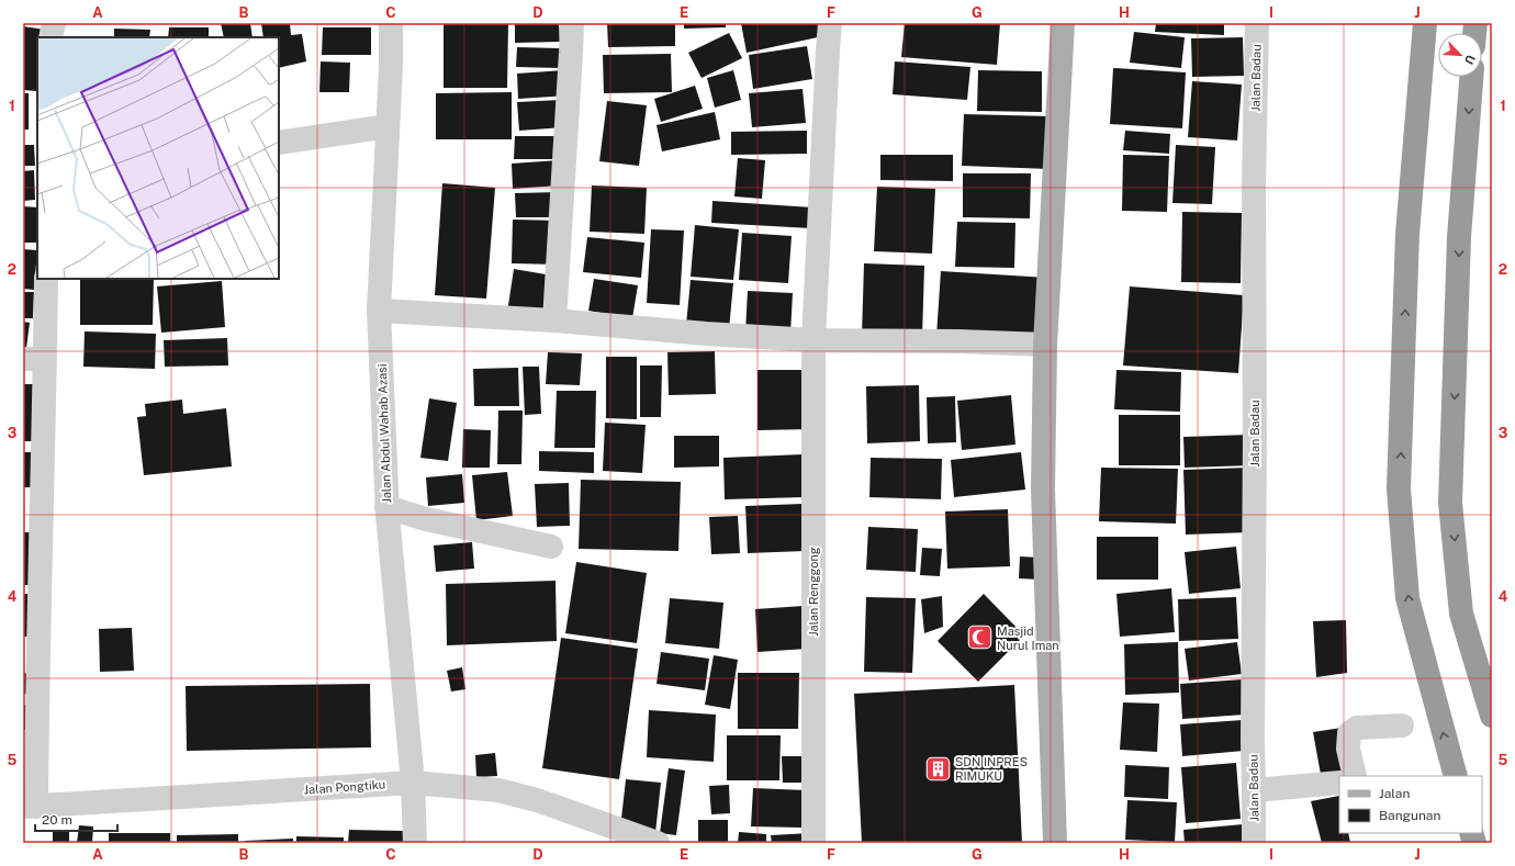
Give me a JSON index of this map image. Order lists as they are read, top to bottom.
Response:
{
  "streets": {
    "street": [
      "Jalan Badau",
      "Jalan Abdul Wahab Azasi",
      "Jalan Renggong",
      "Jalan Pongtiku"
    ]
  },
  "crossings": [
    ["Jalan Abdul Wahab Azasi", "Jalan Pongtiku"]
  ],
  "places": {
    "mosque": ["Masjid Nurul Iman"],
    "building": ["SDN INPRES RIMUKU"]
  },
  "legend": ["Jalan", "Bangunan"],
  "scale_bar": "20 m",
  "north": "bottom right",
  "grid": {
    "columns": [
      "A",
      "B",
      "C",
      "D",
      "E",
      "F",
      "G",
      "H",
      "I",
      "J"
    ],
    "rows": [
      "1",
      "2",
      "3",
      "4",
      "5"
    ]
  }
}
